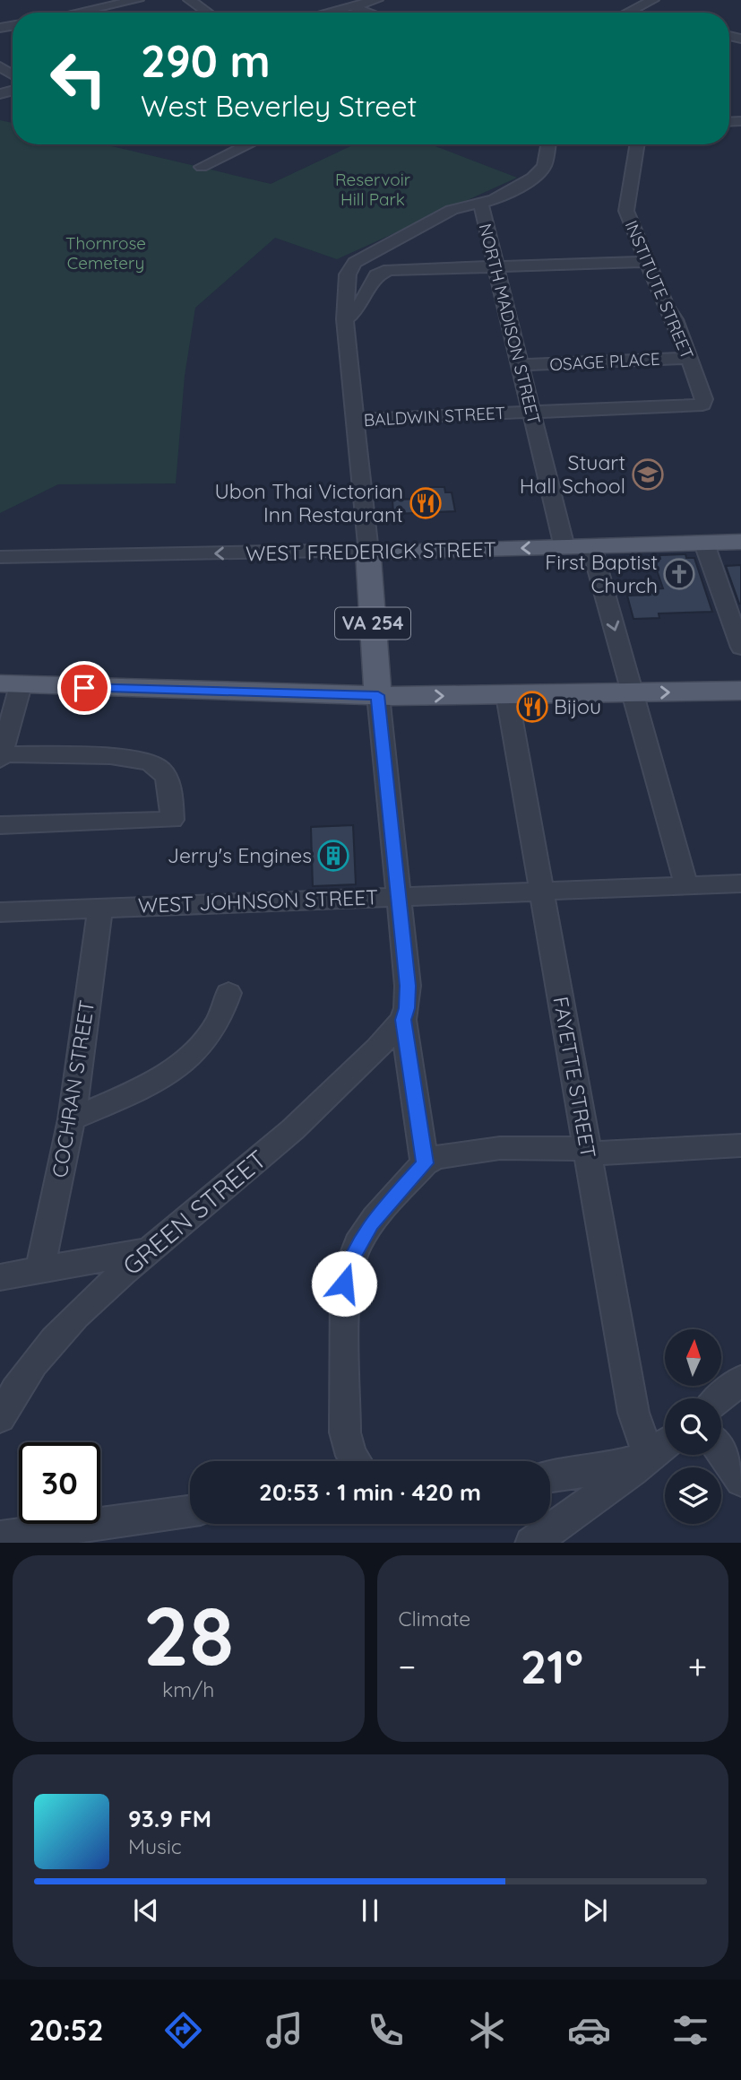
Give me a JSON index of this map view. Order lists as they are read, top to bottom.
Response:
{
  "streets": {
    "main road": ["WEST FREDERICK STREET", "VA 254"],
    "street": [
      "INSTITUTE STREET",
      "NORTH MADISON STREET",
      "OSAGE PLACE",
      "BALDWIN STREET",
      "WEST JOHNSON STREET",
      "FAYETTE STREET",
      "COCHRAN STREET",
      "GREEN STREET"
    ]
  },
  "crossings": [
    ["INSTITUTE STREET", "OSAGE PLACE"],
    ["INSTITUTE STREET", "BALDWIN STREET"],
    ["NORTH MADISON STREET", "OSAGE PLACE"],
    ["NORTH MADISON STREET", "BALDWIN STREET"],
    ["NORTH MADISON STREET", "WEST FREDERICK STREET"],
    ["WEST FREDERICK STREET", "VA 254"],
    ["WEST JOHNSON STREET", "FAYETTE STREET"],
    ["WEST JOHNSON STREET", "COCHRAN STREET"]
  ],
  "parks": ["Reservoir Hill Park", "Thornrose Cemetery"],
  "places": {
    "school or university": ["Stuart Hall School"],
    "restaurant": ["Ubon Thai Victorian Inn Restaurant", "Bijou"],
    "church": ["First Baptist Church"],
    "building": ["Jerry's Engines"]
  },
  "north": "top",
  "page": {
    "turn": ["290 m", "West Beverley Street"],
    "limit": "30",
    "trip": "20:53 · 1 min · 420 m",
    "tile": [
      ["28", "km/h"],
      "Climate"
    ],
    "heat": ["−", "21°", "+"],
    "song": ["93.9 FM", "Music"],
    "tabs": "20:52"
  }
}
